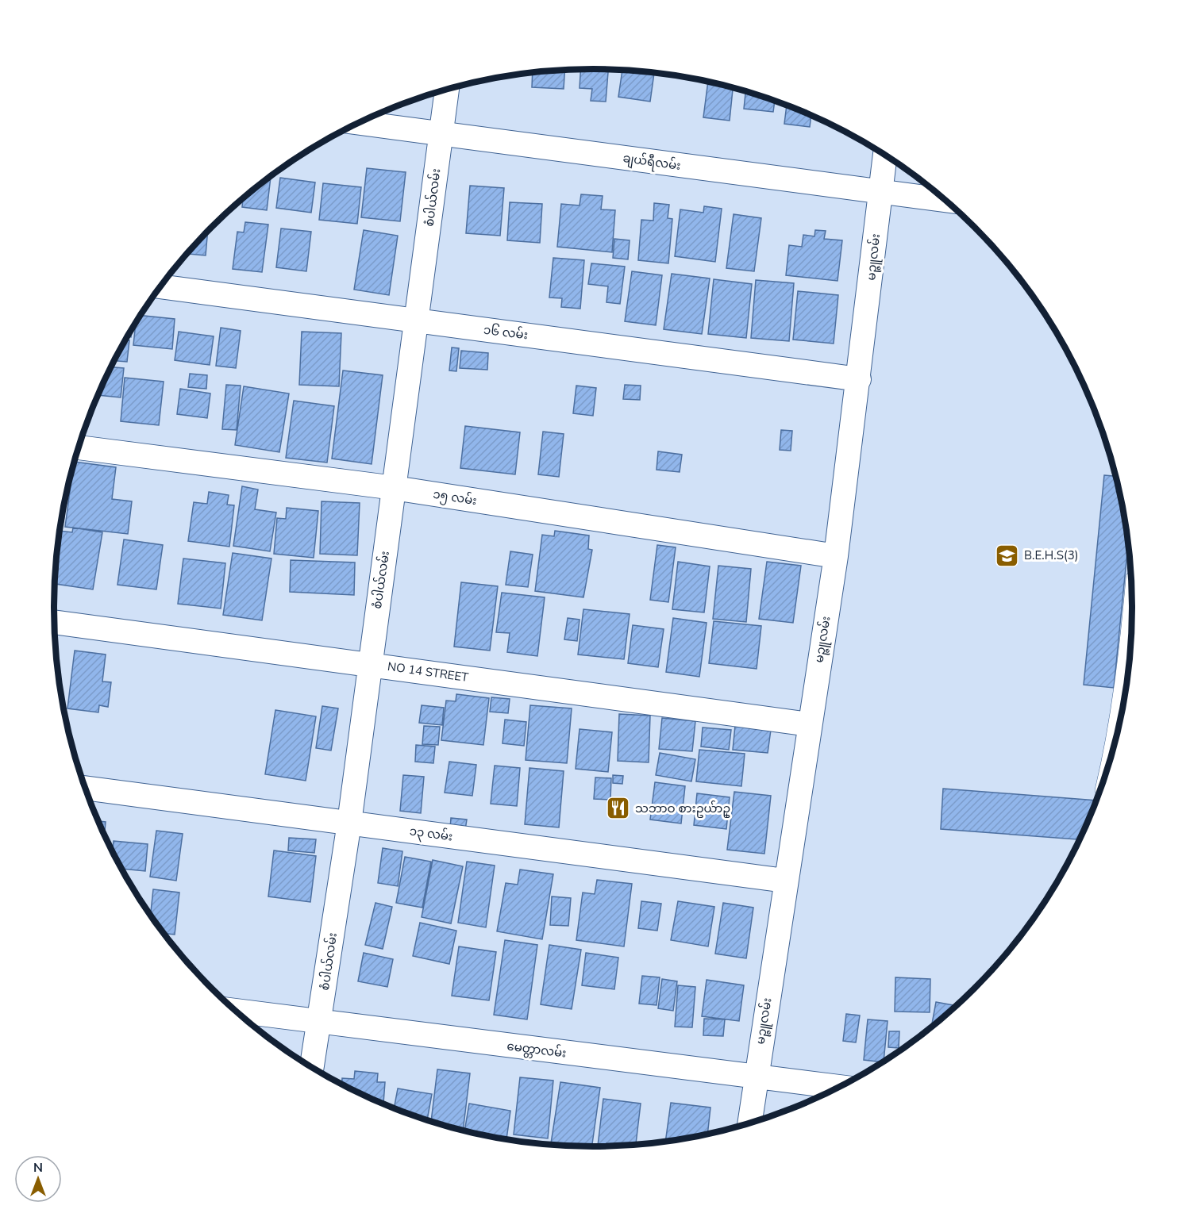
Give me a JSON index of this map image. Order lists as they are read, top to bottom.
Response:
{
  "streets": {
    "street": [
      "ချယ်ရီလမ်း",
      "စံပါယ်လမ်း",
      "မဉ္ဇူလမ်း",
      "၁၆ လမ်း",
      "၁၅ လမ်း",
      "NO 14 STREET",
      "၁၃ လမ်း",
      "မေတ္တာလမ်း"
    ]
  },
  "crossings": [
    ["ချယ်ရီလမ်း", "စံပါယ်လမ်း"],
    ["ချယ်ရီလမ်း", "မဉ္ဇူလမ်း"],
    ["စံပါယ်လမ်း", "၁၆ လမ်း"],
    ["စံပါယ်လမ်း", "၁၅ လမ်း"],
    ["စံပါယ်လမ်း", "NO 14 STREET"],
    ["စံပါယ်လမ်း", "၁၃ လမ်း"],
    ["စံပါယ်လမ်း", "မေတ္တာလမ်း"],
    ["မဉ္ဇူလမ်း", "၁၆ လမ်း"],
    ["မဉ္ဇူလမ်း", "၁၅ လမ်း"],
    ["မဉ္ဇူလမ်း", "NO 14 STREET"],
    ["မဉ္ဇူလမ်း", "၁၃ လမ်း"],
    ["မဉ္ဇူလမ်း", "မေတ္တာလမ်း"]
  ],
  "places": {
    "school or university": ["B.E.H.S(3)"],
    "restaurant": ["သဘာဝ စားဥယ်ာဥ္"]
  },
  "north": "top"
}
